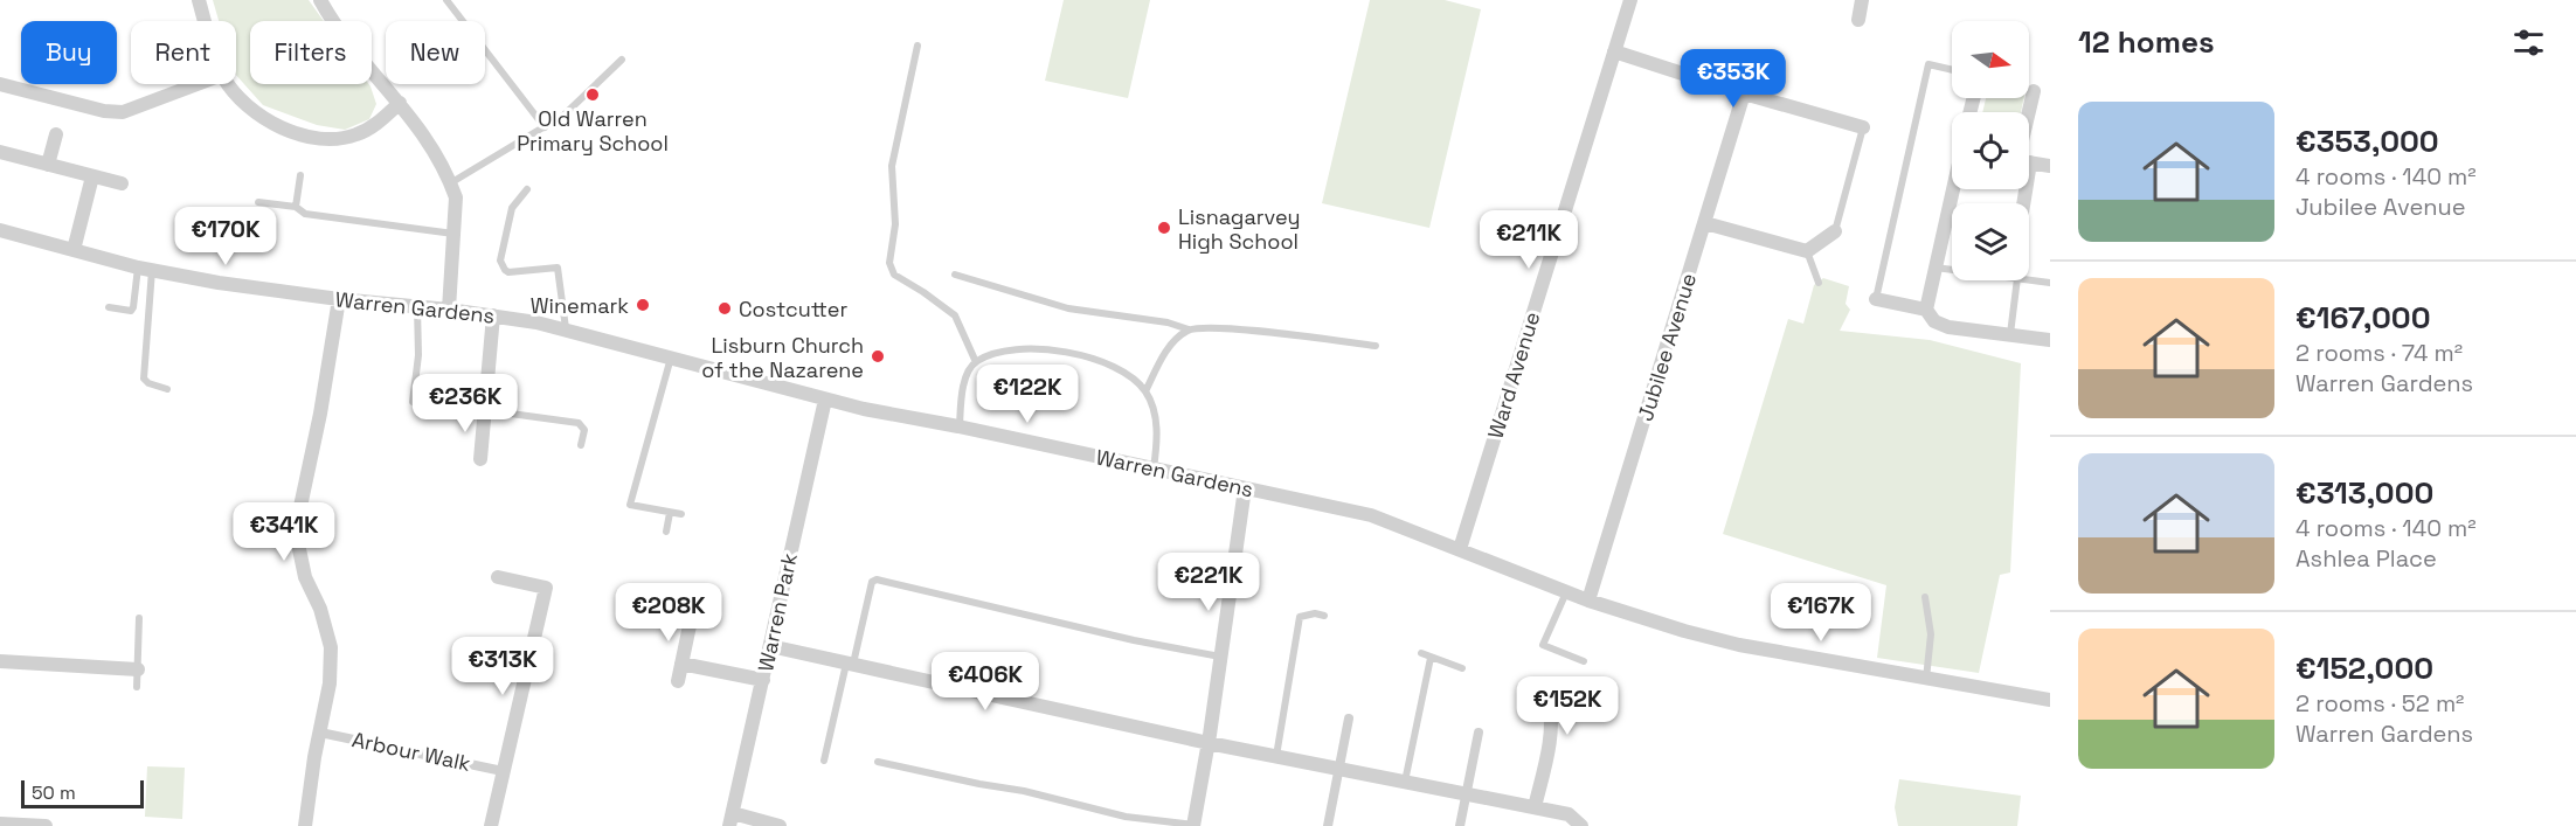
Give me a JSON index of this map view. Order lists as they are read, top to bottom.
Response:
{
  "streets": {
    "street": [
      "Warren Gardens",
      "Jubilee Avenue",
      "Ward Avenue",
      "Warren Park",
      "Arbour Walk"
    ]
  },
  "crossings": [
    ["Warren Gardens", "Jubilee Avenue"],
    ["Warren Gardens", "Ward Avenue"],
    ["Warren Gardens", "Warren Park"]
  ],
  "places": [
    "Old Warren Primary School",
    "Lisnagarvey High School",
    "Winemark",
    "Costcutter",
    "Lisburn Church of the Nazarene"
  ],
  "scale_bar": "50 m",
  "north": "right",
  "page": {
    "heading": "12 homes",
    "chip": [
      "Buy",
      "Rent",
      "Filters",
      "New"
    ],
    "price": [
      "€353K",
      "€170K",
      "€211K",
      "€122K",
      "€236K",
      "€341K",
      "€221K",
      "€208K",
      "€167K",
      "€313K",
      "€406K",
      "€152K"
    ],
    "list": [
      {
        "name": "€353,000",
        "note": "4 rooms · 140 m² · Jubilee Avenue"
      },
      {
        "name": "€167,000",
        "note": "2 rooms · 74 m² · Warren Gardens"
      },
      {
        "name": "€313,000",
        "note": "4 rooms · 140 m² · Ashlea Place"
      },
      {
        "name": "€152,000",
        "note": "2 rooms · 52 m² · Warren Gardens"
      }
    ],
    "scale": "50 m"
  }
}
